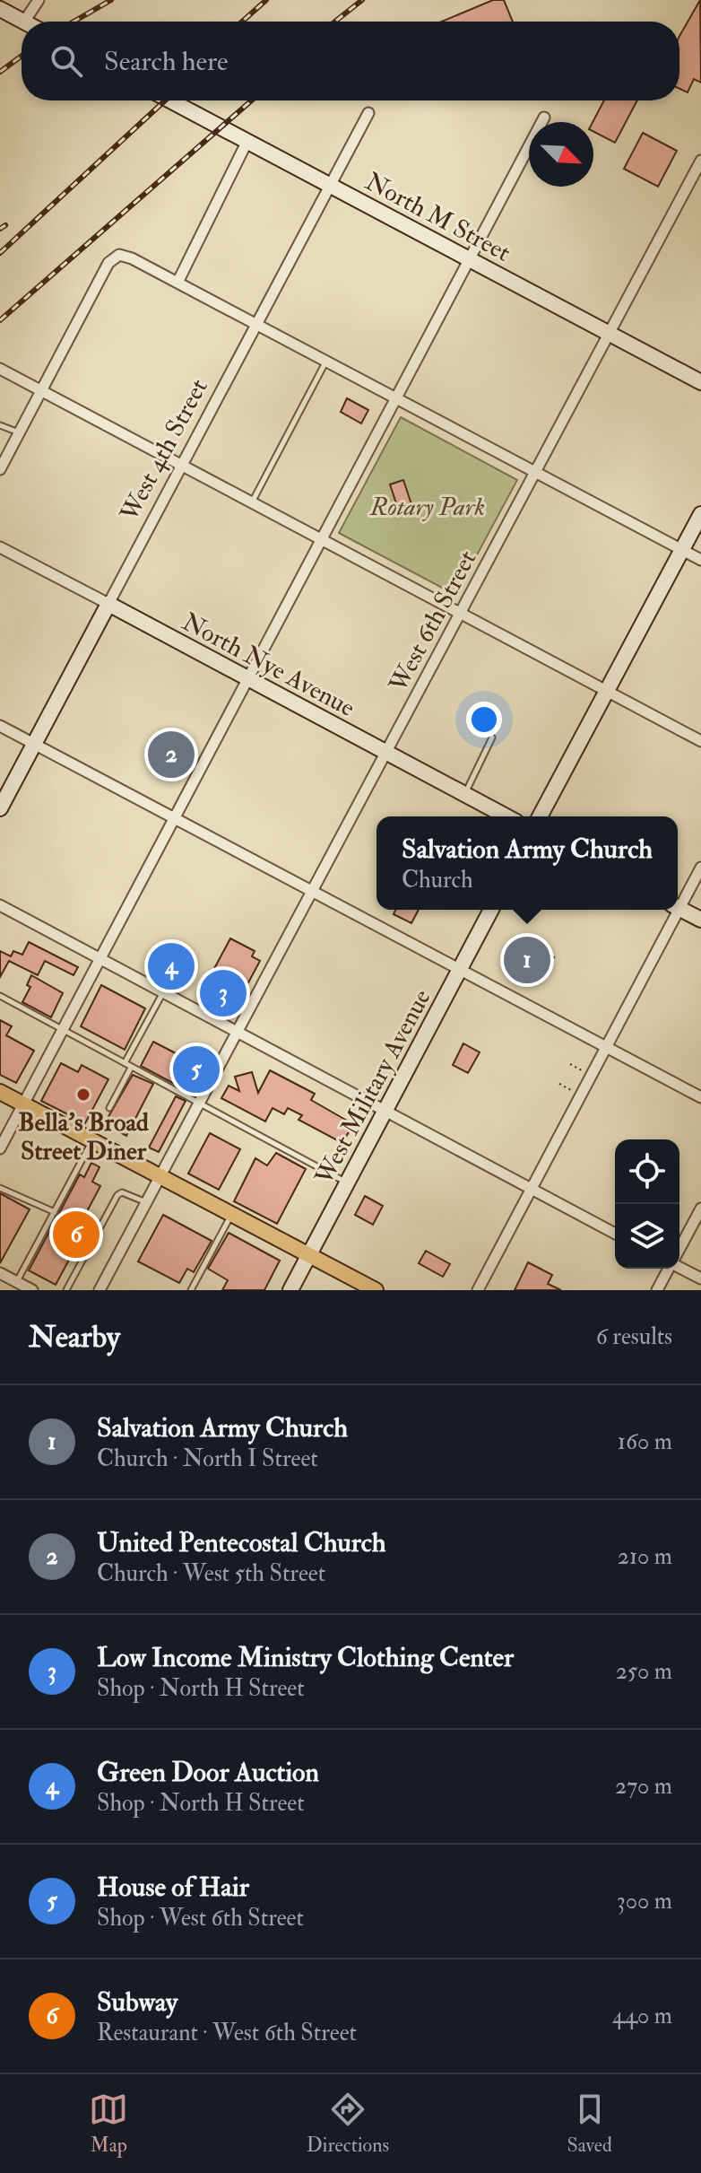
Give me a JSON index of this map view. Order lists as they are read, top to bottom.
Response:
{
  "streets": {
    "main road": [
      "North M Street",
      "West 4th Street",
      "North Nye Avenue",
      "West Military Avenue"
    ],
    "street": ["West 6th Street"]
  },
  "crossings": [
    ["North M Street", "West 4th Street"],
    ["North M Street", "West 6th Street"],
    ["West 4th Street", "North Nye Avenue"],
    ["West 6th Street", "North Nye Avenue"]
  ],
  "parks": ["Rotary Park"],
  "places": ["Bella's Broad Street Diner"],
  "north": "bottom right",
  "page": {
    "search": "Search here",
    "pins": [
      "2",
      "1",
      "4",
      "3",
      "5",
      "6"
    ],
    "popup": ["Salvation Army Church", "Church"],
    "heading": ["Nearby", "6 results"],
    "list": [
      {
        "mark": "1",
        "name": "Salvation Army Church",
        "note": "Church · North I Street",
        "value": "160 m"
      },
      {
        "mark": "2",
        "name": "United Pentecostal Church",
        "note": "Church · West 5th Street",
        "value": "210 m"
      },
      {
        "mark": "3",
        "name": "Low Income Ministry Clothing Center",
        "note": "Shop · North H Street",
        "value": "250 m"
      },
      {
        "mark": "4",
        "name": "Green Door Auction",
        "note": "Shop · North H Street",
        "value": "270 m"
      },
      {
        "mark": "5",
        "name": "House of Hair",
        "note": "Shop · West 6th Street",
        "value": "300 m"
      },
      {
        "mark": "6",
        "name": "Subway",
        "note": "Restaurant · West 6th Street",
        "value": "440 m"
      }
    ],
    "nav": ["Map", "Directions", "Saved"]
  }
}
